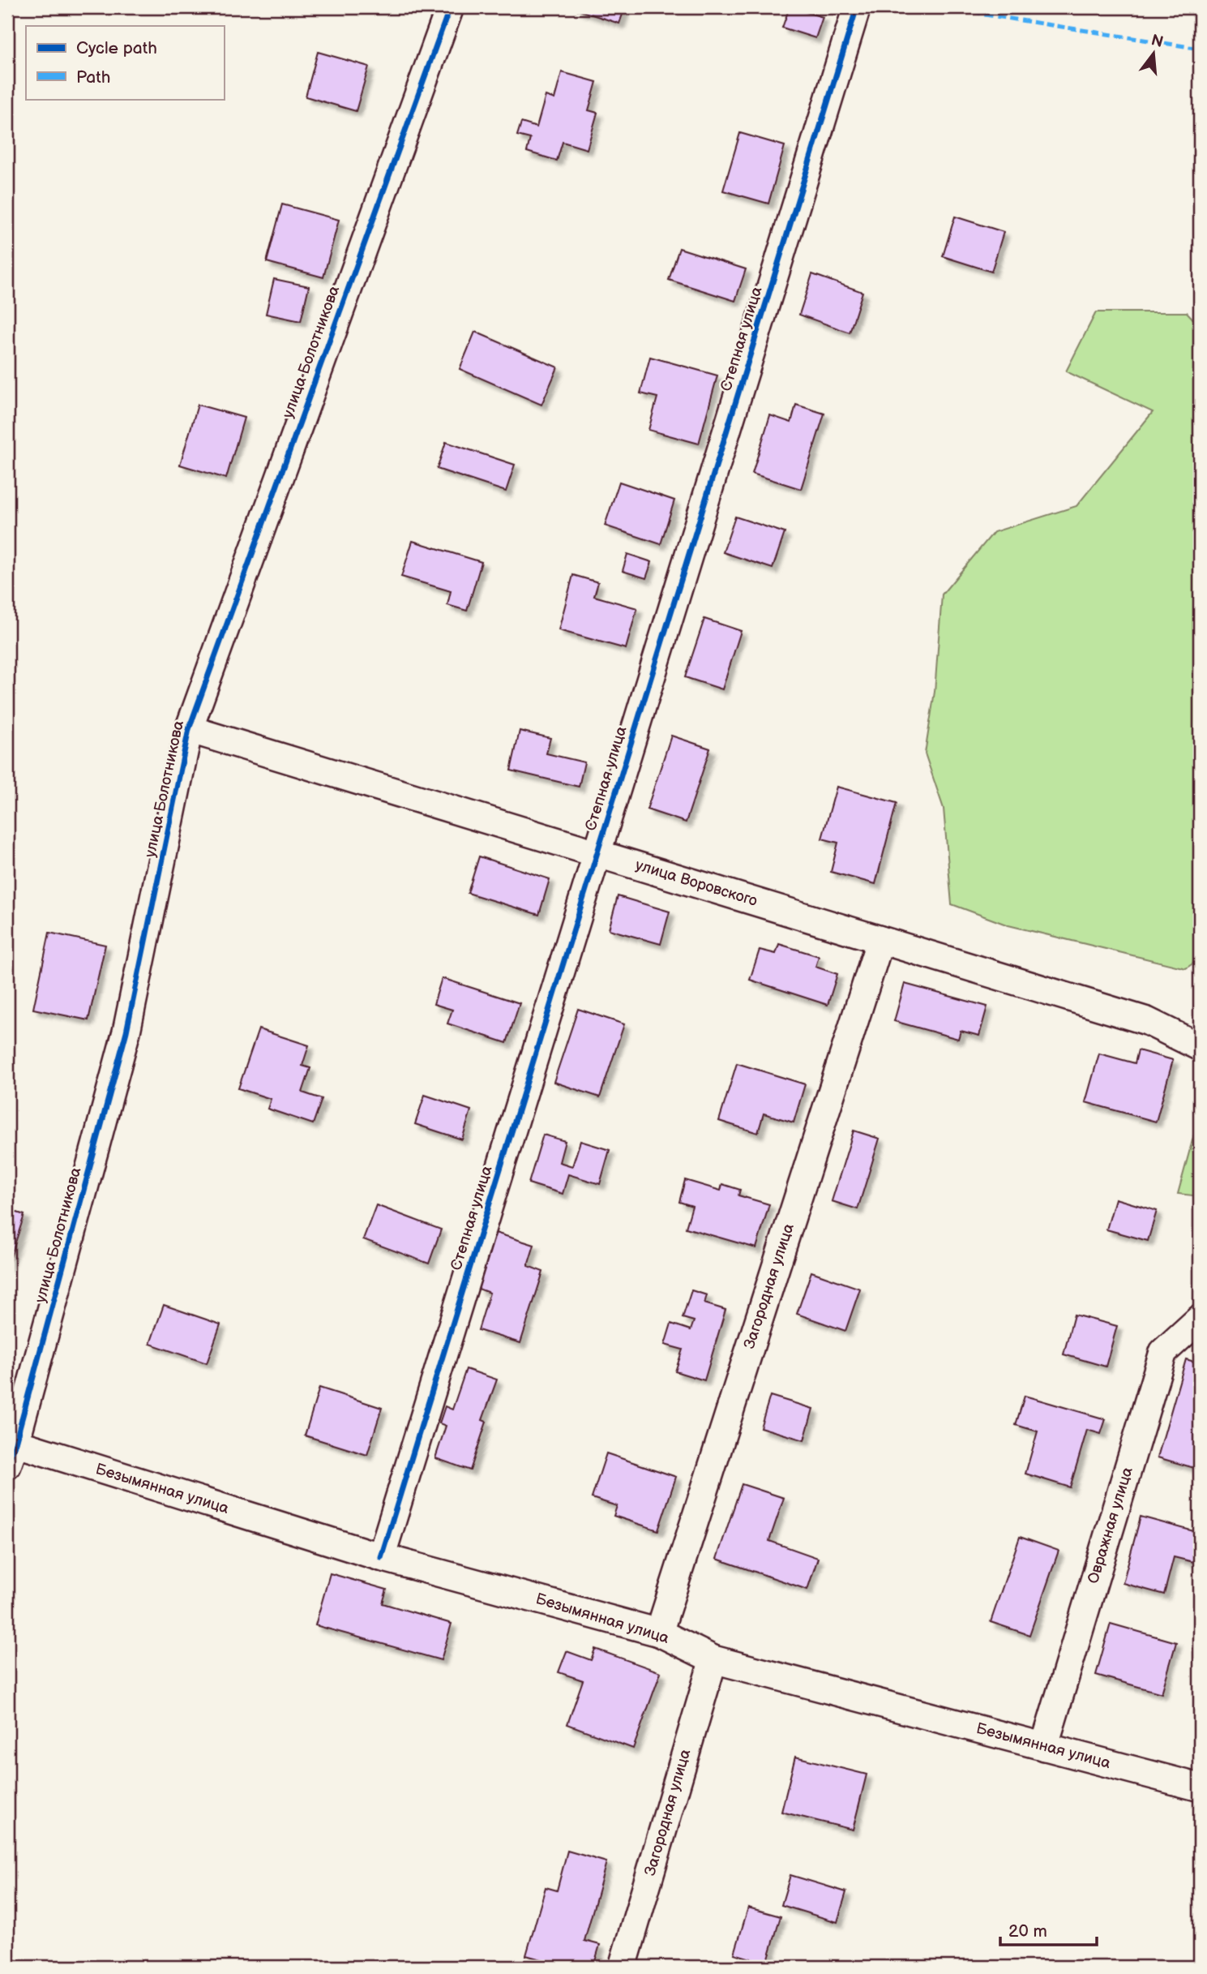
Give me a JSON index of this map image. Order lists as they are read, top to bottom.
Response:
{
  "streets": {
    "street": [
      "Степная улица",
      "улица Болотникова",
      "улица Воровского",
      "Загородная улица",
      "Безымянная улица",
      "Овражная улица"
    ]
  },
  "crossings": [
    ["Степная улица", "улица Воровского"],
    ["Степная улица", "Безымянная улица"],
    ["улица Болотникова", "улица Воровского"],
    ["улица Болотникова", "Безымянная улица"],
    ["улица Воровского", "Загородная улица"],
    ["Загородная улица", "Безымянная улица"],
    ["Безымянная улица", "Овражная улица"]
  ],
  "legend": ["Cycle path", "Path"],
  "scale_bar": "20 m",
  "north": "top"
}
